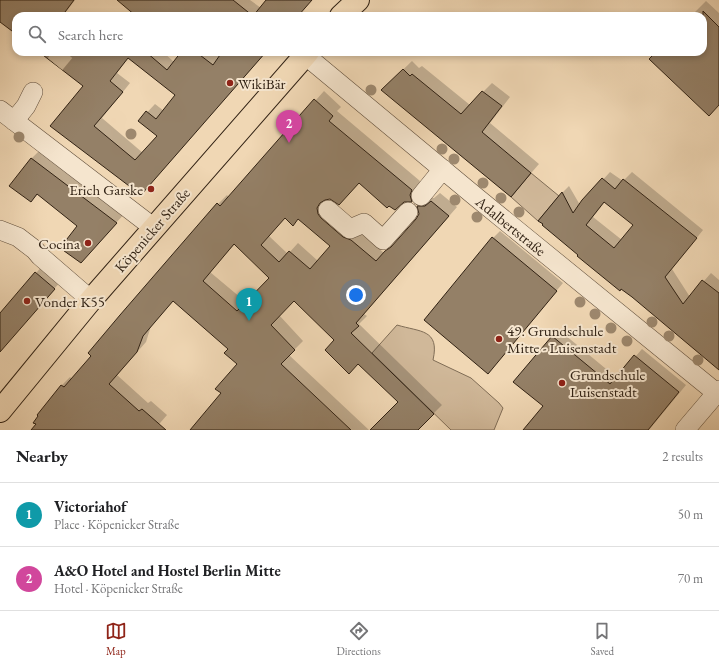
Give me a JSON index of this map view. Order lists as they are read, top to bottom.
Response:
{
  "streets": {
    "main road": ["Köpenicker Straße"],
    "street": ["Adalbertstraße"]
  },
  "places": [
    "WikiBär",
    "Erich Garske",
    "Cocina",
    "Vonder K55",
    "49. Grundschule Mitte - Luisenstadt",
    "Grundschule Luisenstadt"
  ],
  "page": {
    "search": "Search here",
    "pins": ["2", "1"],
    "heading": ["Nearby", "2 results"],
    "list": [
      {
        "mark": "1",
        "name": "Victoriahof",
        "note": "Place · Köpenicker Straße",
        "value": "50 m"
      },
      {
        "mark": "2",
        "name": "A&O Hotel and Hostel Berlin Mitte",
        "note": "Hotel · Köpenicker Straße",
        "value": "70 m"
      }
    ],
    "nav": ["Map", "Directions", "Saved"]
  }
}
